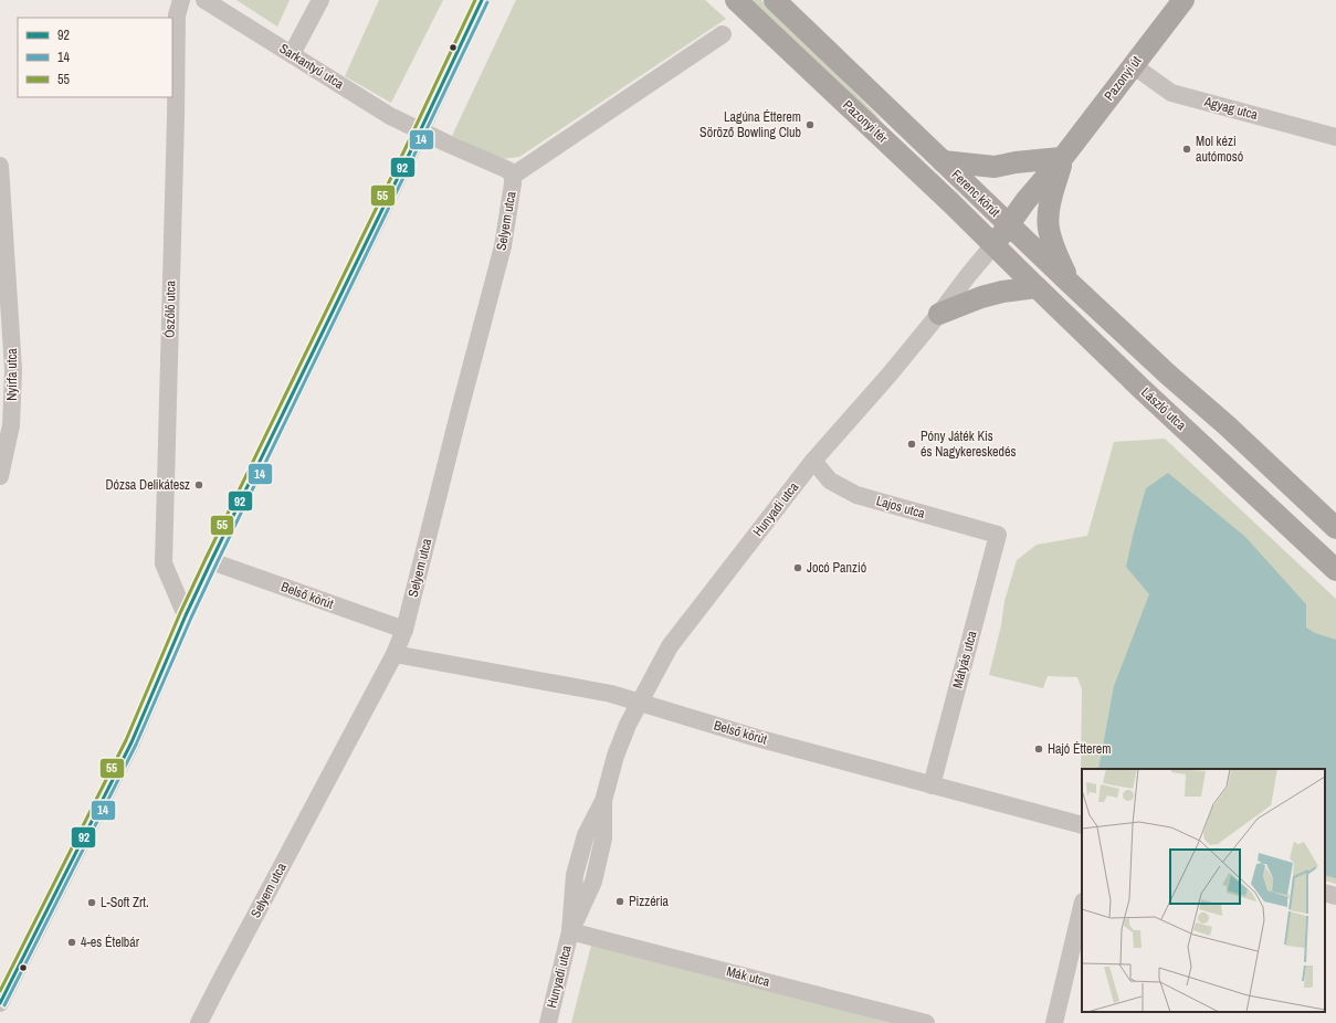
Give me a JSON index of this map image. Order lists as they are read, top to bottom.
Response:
{
  "streets": {
    "main road": [
      "Pazonyi út",
      "Pazonyi tér",
      "Ferenc körút",
      "László utca"
    ],
    "street": [
      "Sarkantyú utca",
      "Agyag utca",
      "Selyem utca",
      "Ószőlő utca",
      "Nyírfa utca",
      "Lajos utca",
      "Hunyadi utca",
      "Belső körút",
      "Mátyás utca",
      "Mák utca"
    ]
  },
  "crossings": [
    ["Sarkantyú utca", "Selyem utca"],
    ["Pazonyi út", "Agyag utca"],
    ["Pazonyi tér", "Ferenc körút"],
    ["Pazonyi tér", "László utca"],
    ["Pazonyi tér", "Hunyadi utca"],
    ["Selyem utca", "Belső körút"],
    ["László utca", "Hunyadi utca"],
    ["Lajos utca", "Hunyadi utca"],
    ["Lajos utca", "Mátyás utca"],
    ["Hunyadi utca", "Belső körút"],
    ["Hunyadi utca", "Mák utca"],
    ["Belső körút", "Mátyás utca"]
  ],
  "places": [
    "Lagúna Étterem Söröző Bowling Club",
    "Mol kézi autómosó",
    "Póny Játék Kis és Nagykereskedés",
    "Dózsa Delikátesz",
    "Jocó Panzió",
    "Hajó Étterem",
    "Pizzéria",
    "L-Soft Zrt.",
    "4-es Ételbár"
  ],
  "lines": ["transit line 92", "transit line 55", "transit line 14"],
  "legend": ["92", "14", "55"]
}
